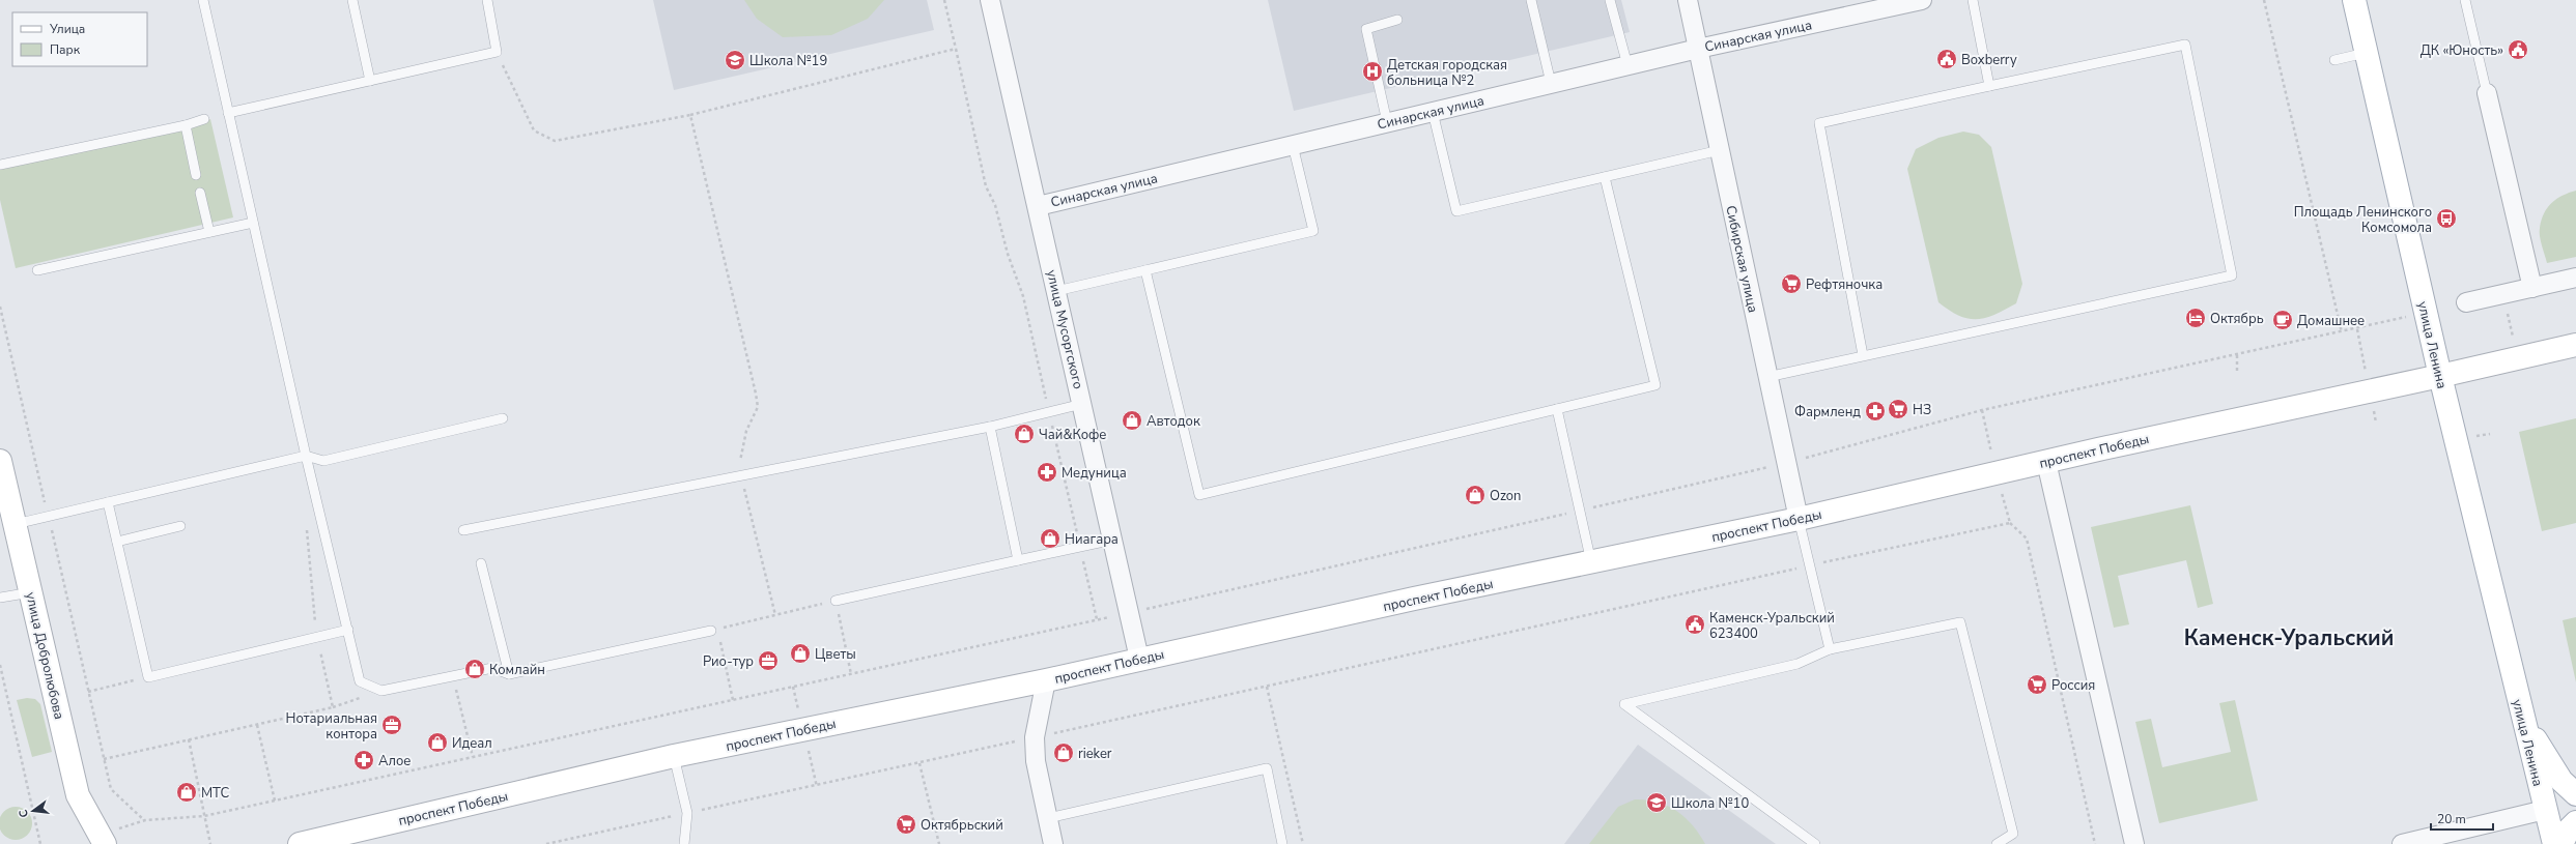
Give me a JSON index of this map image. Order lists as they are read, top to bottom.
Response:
{
  "streets": {
    "main road": ["улица Ленина", "проспект Победы", "улица Добролюбова"],
    "street": ["Синарская улица", "Сибирская улица", "улица Мусоргского"]
  },
  "crossings": [
    ["Синарская улица", "Сибирская улица"],
    ["Синарская улица", "улица Мусоргского"],
    ["Сибирская улица", "проспект Победы"],
    ["улица Мусоргского", "проспект Победы"],
    ["улица Ленина", "проспект Победы"]
  ],
  "districts": ["Каменск-Уральский"],
  "places": {
    "public building": ["ДК «Юность»", "Boxberry", "Каменск-Уральский 623400"],
    "school or university": ["Школа №19", "Школа №10"],
    "hospital": ["Детская городская больница №2"],
    "bus stop": ["Площадь Ленинского Комсомола"],
    "supermarket": [
      "Рефтяночка",
      "НЗ",
      "Россия",
      "Октябрьский"
    ],
    "hotel": ["Октябрь"],
    "cafe": ["Домашнее"],
    "pharmacy": ["Фармленд", "Медуница", "Алое"],
    "shop": [
      "Автодок",
      "Чай&Кофе",
      "Ozon",
      "Ниагара",
      "Цветы",
      "Комлайн",
      "Идеал",
      "rieker",
      "МТС"
    ],
    "office": ["Рио-тур", "Нотариальная контора"]
  },
  "legend": ["Улица", "Парк"],
  "scale_bar": "20 m",
  "north": "left"
}
